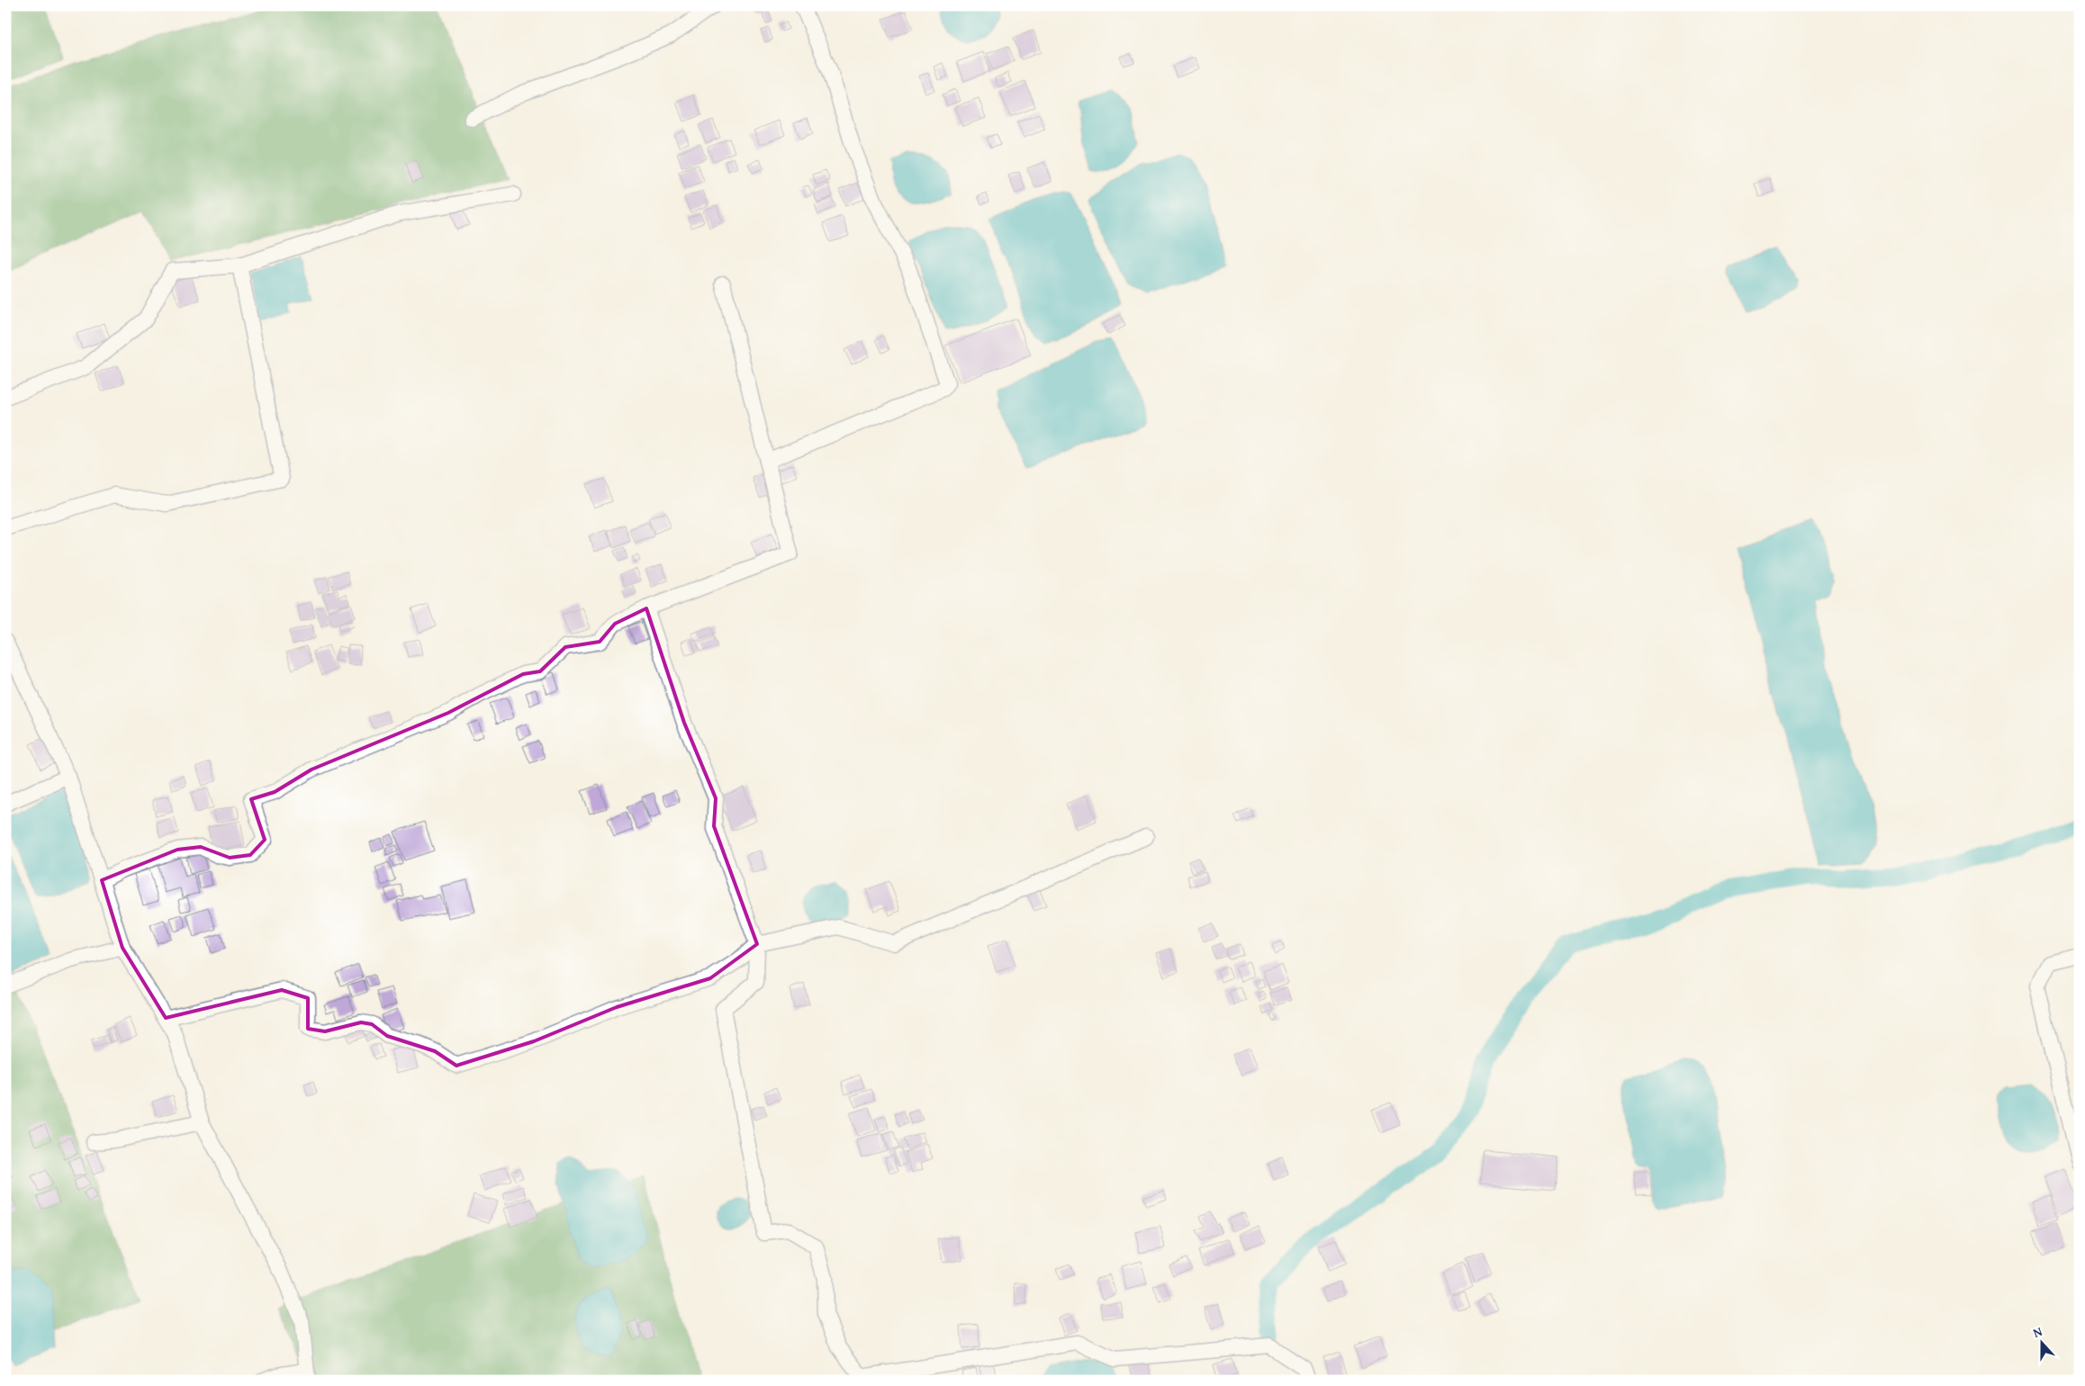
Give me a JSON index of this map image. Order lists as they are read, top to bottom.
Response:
{
  "north": "top"
}
